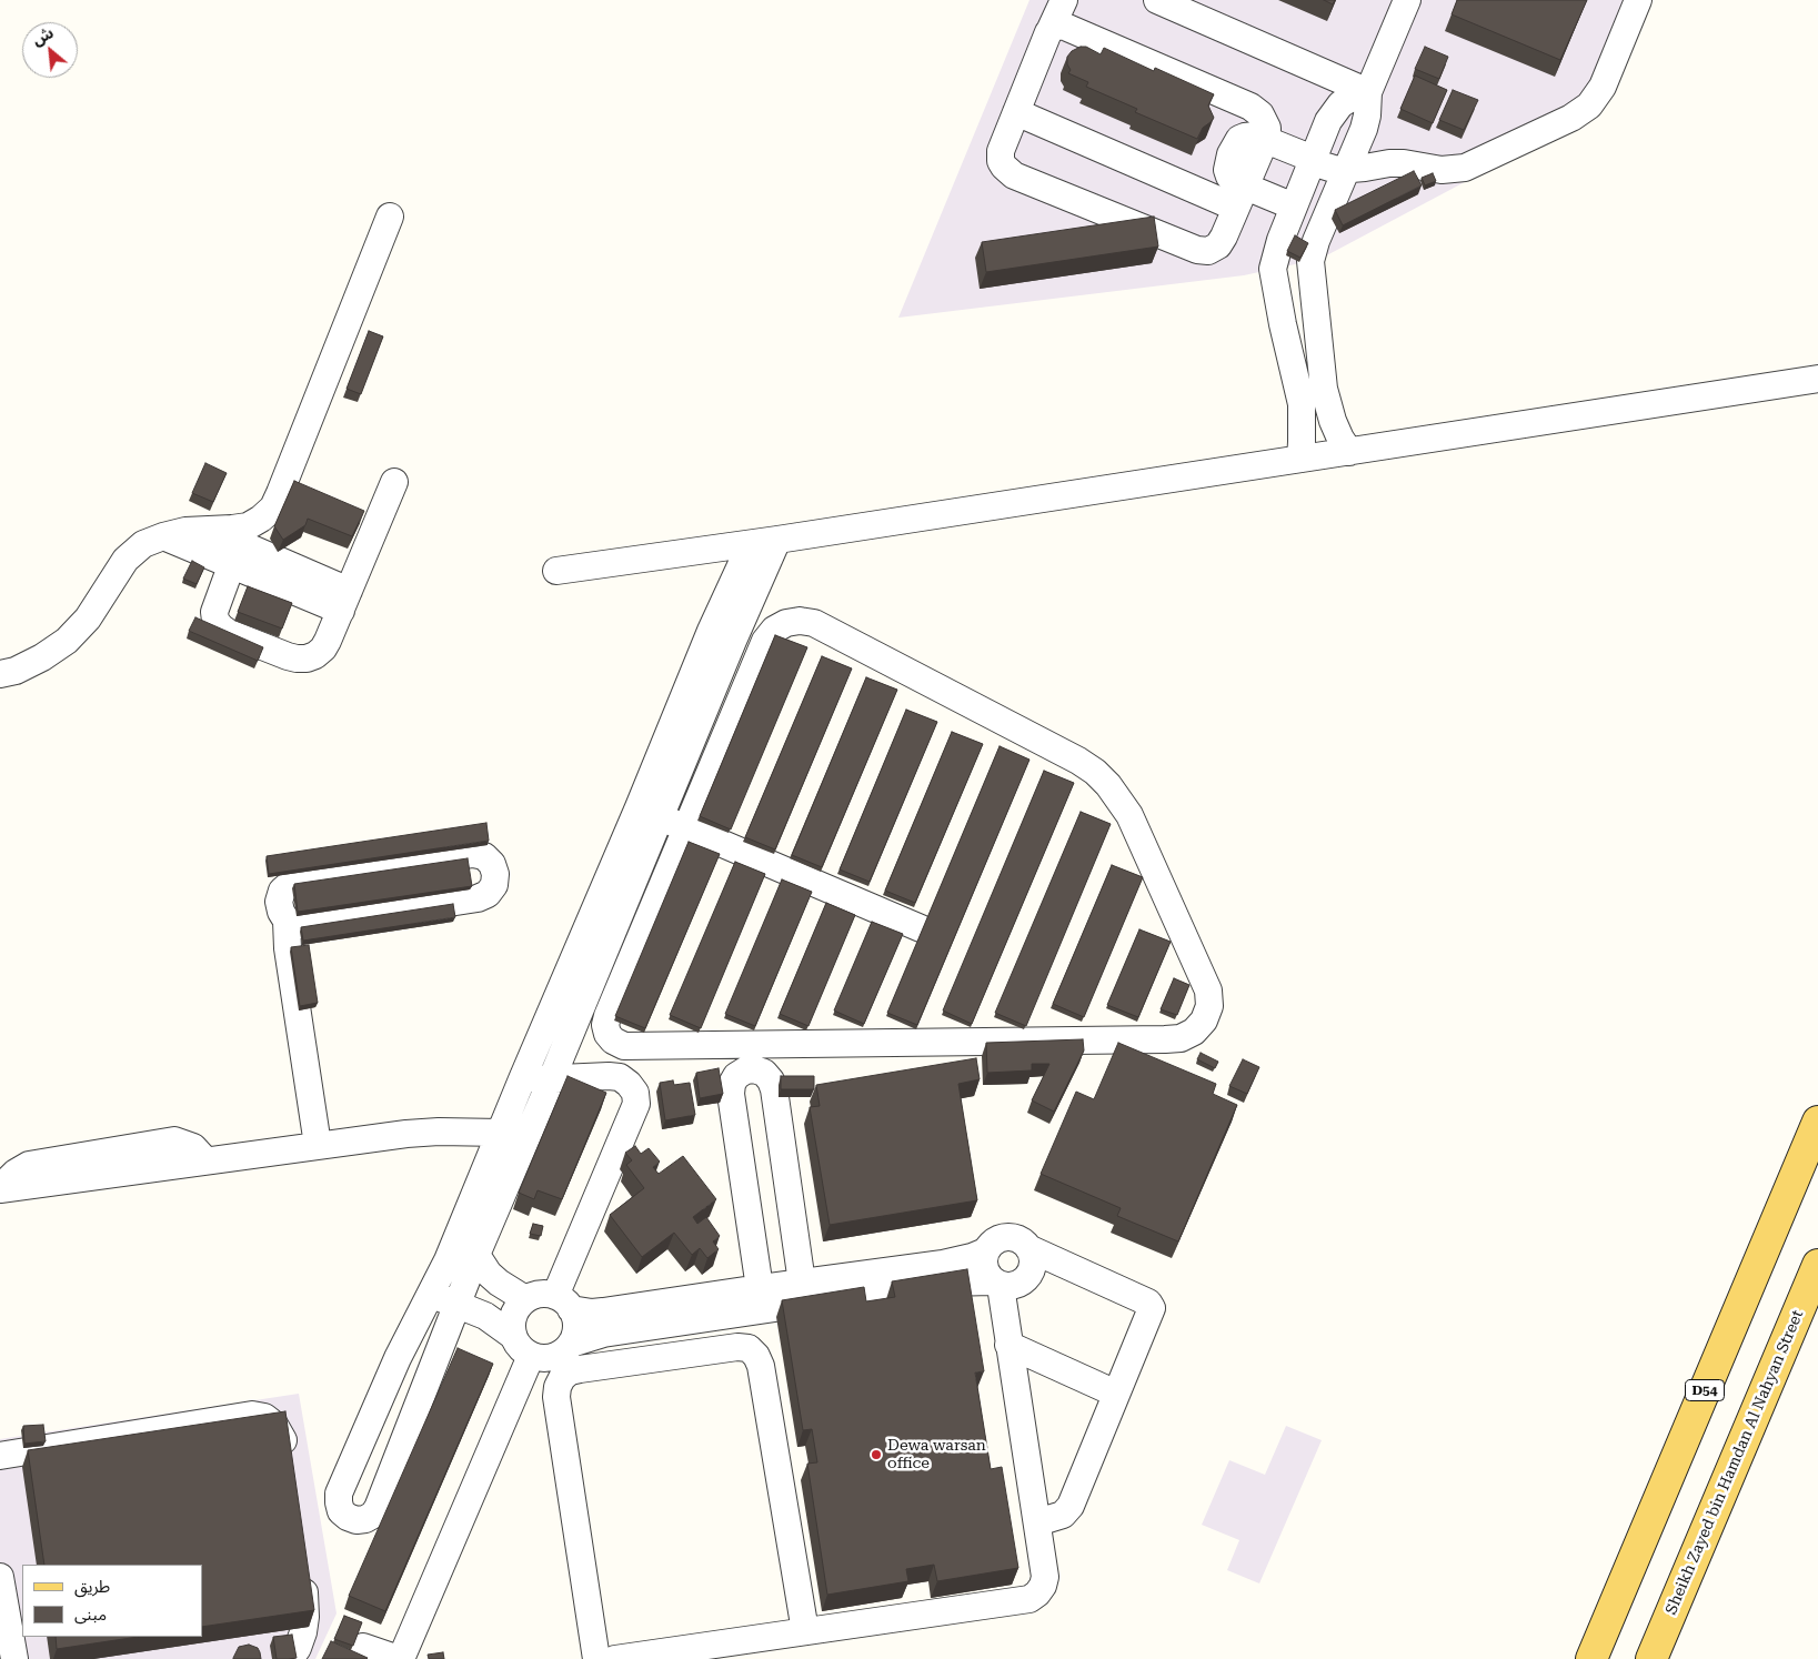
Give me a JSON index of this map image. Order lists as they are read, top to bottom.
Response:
{
  "streets": {
    "main road": ["D54", "Sheikh Zayed bin Hamdan Al Nahyan Street"]
  },
  "places": ["Dewa warsan office"],
  "legend": ["طريق", "مبنى"],
  "north": "top left"
}
